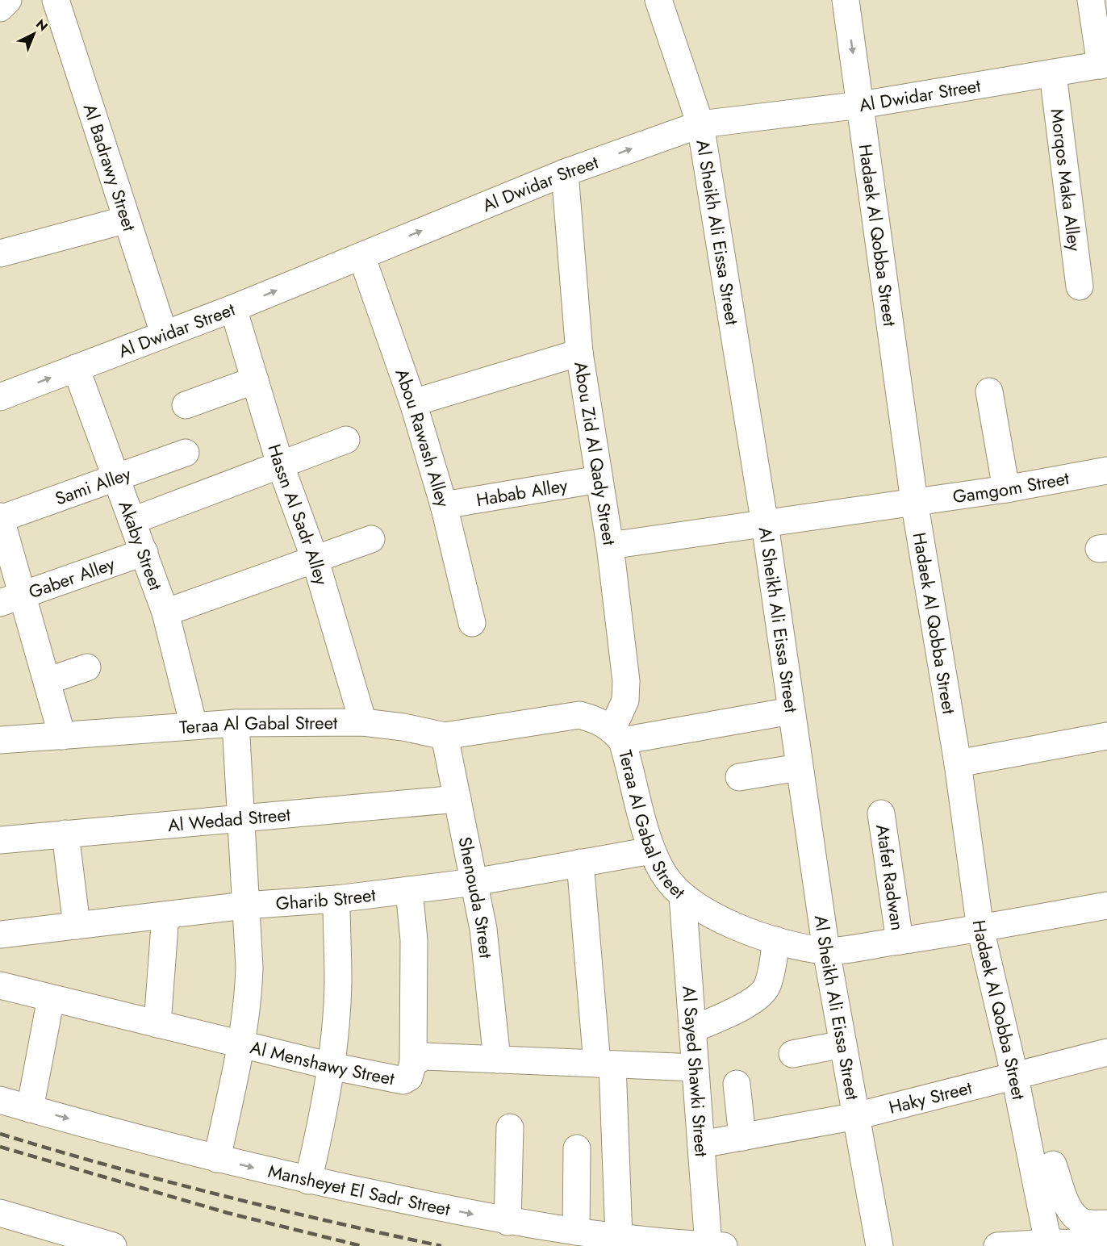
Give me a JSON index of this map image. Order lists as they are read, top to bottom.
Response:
{
  "streets": {
    "street": [
      "Al Dwidar Street",
      "Al Badrawy Street",
      "Morqos Maka Alley",
      "Al Sheikh Ali Eissa Street",
      "Hadaek Al Qobba Street",
      "Abou Rawash Alley",
      "Abou Zid Al Qady Street",
      "Sami Alley",
      "Gamgom Street",
      "Habab Alley",
      "Hassn Al Sadr Alley",
      "Akaby Street",
      "Gaber Alley",
      "Teraa Al Gabal Street",
      "Al Wedad Street",
      "Atafet Radwan",
      "Shenouda Street",
      "Gharib Street",
      "Al Menshawy Street",
      "Al Sayed Shawki Street",
      "Haky Street",
      "Mansheyet El Sadr Street"
    ]
  },
  "crossings": [
    ["Al Dwidar Street", "Al Badrawy Street"],
    ["Al Dwidar Street", "Morqos Maka Alley"],
    ["Al Dwidar Street", "Al Sheikh Ali Eissa Street"],
    ["Al Dwidar Street", "Hadaek Al Qobba Street"],
    ["Al Dwidar Street", "Abou Rawash Alley"],
    ["Al Dwidar Street", "Abou Zid Al Qady Street"],
    ["Al Dwidar Street", "Hassn Al Sadr Alley"],
    ["Al Dwidar Street", "Akaby Street"],
    ["Al Sheikh Ali Eissa Street", "Gamgom Street"],
    ["Al Sheikh Ali Eissa Street", "Teraa Al Gabal Street"],
    ["Al Sheikh Ali Eissa Street", "Haky Street"],
    ["Hadaek Al Qobba Street", "Gamgom Street"],
    ["Hadaek Al Qobba Street", "Teraa Al Gabal Street"],
    ["Hadaek Al Qobba Street", "Haky Street"],
    ["Abou Rawash Alley", "Habab Alley"],
    ["Abou Zid Al Qady Street", "Gamgom Street"],
    ["Abou Zid Al Qady Street", "Habab Alley"],
    ["Abou Zid Al Qady Street", "Teraa Al Gabal Street"],
    ["Sami Alley", "Akaby Street"],
    ["Hassn Al Sadr Alley", "Teraa Al Gabal Street"],
    ["Akaby Street", "Gaber Alley"],
    ["Akaby Street", "Teraa Al Gabal Street"],
    ["Teraa Al Gabal Street", "Atafet Radwan"],
    ["Teraa Al Gabal Street", "Shenouda Street"],
    ["Teraa Al Gabal Street", "Gharib Street"],
    ["Teraa Al Gabal Street", "Al Sayed Shawki Street"],
    ["Al Wedad Street", "Shenouda Street"],
    ["Shenouda Street", "Gharib Street"],
    ["Shenouda Street", "Al Menshawy Street"],
    ["Al Menshawy Street", "Al Sayed Shawki Street"],
    ["Al Sayed Shawki Street", "Haky Street"],
    ["Al Sayed Shawki Street", "Mansheyet El Sadr Street"]
  ],
  "one_way": ["Mansheyet El Sadr Street"],
  "north": "top right"
}
